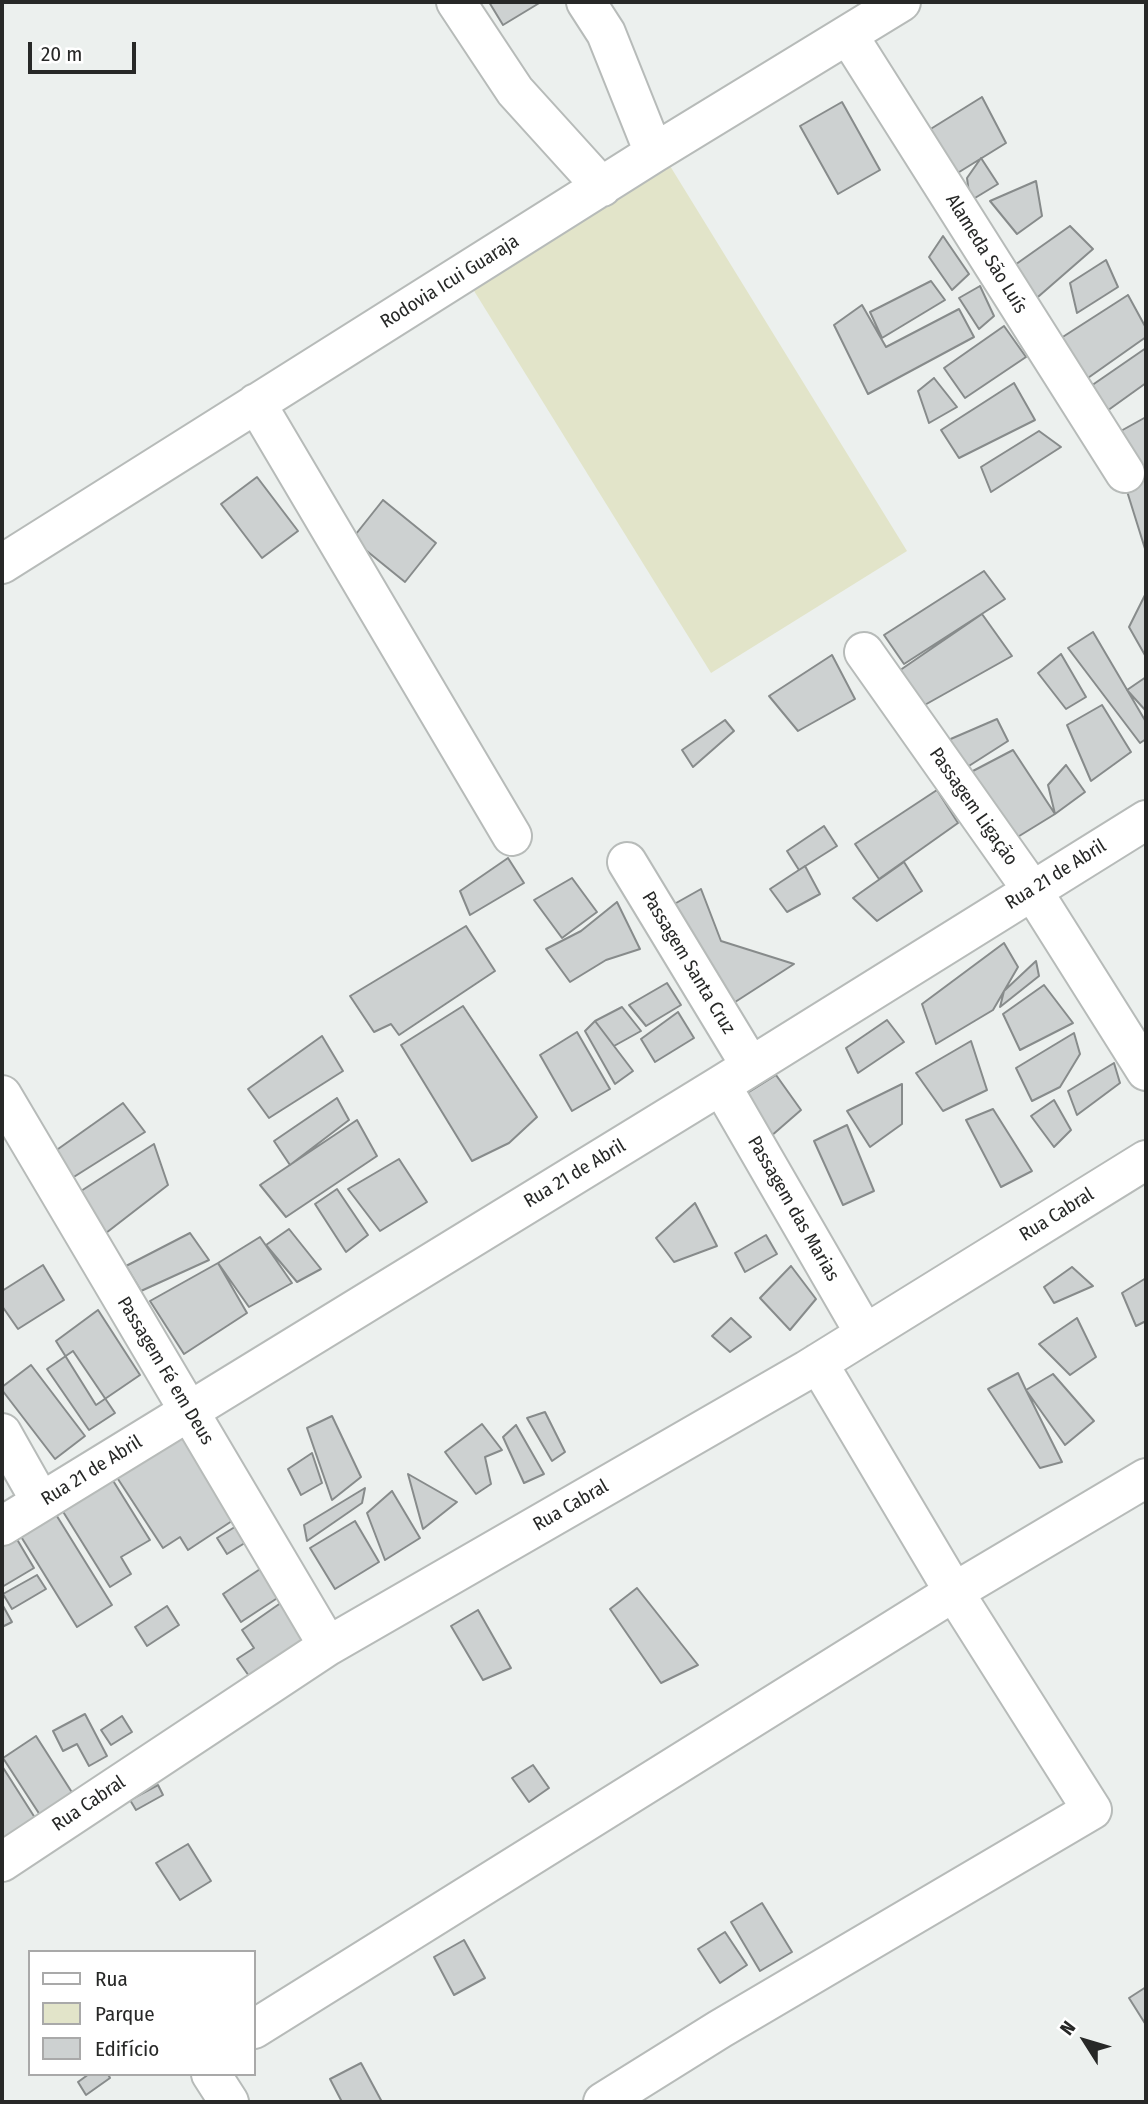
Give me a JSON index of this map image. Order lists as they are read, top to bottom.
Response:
{
  "streets": {
    "street": [
      "Alameda São Luís",
      "Rodovia Icui Guaraja",
      "Passagem Ligação",
      "Rua 21 de Abril",
      "Passagem Santa Cruz",
      "Passagem das Marias",
      "Rua Cabral",
      "Passagem Fé em Deus"
    ]
  },
  "crossings": [
    ["Alameda São Luís", "Rodovia Icui Guaraja"],
    ["Passagem Ligação", "Rua 21 de Abril"],
    ["Rua 21 de Abril", "Passagem Santa Cruz"],
    ["Rua 21 de Abril", "Passagem das Marias"],
    ["Rua 21 de Abril", "Passagem Fé em Deus"],
    ["Passagem Santa Cruz", "Passagem das Marias"],
    ["Passagem das Marias", "Rua Cabral"],
    ["Rua Cabral", "Passagem Fé em Deus"]
  ],
  "legend": ["Rua", "Parque", "Edifício"],
  "scale_bar": "20 m",
  "north": "top left"
}
